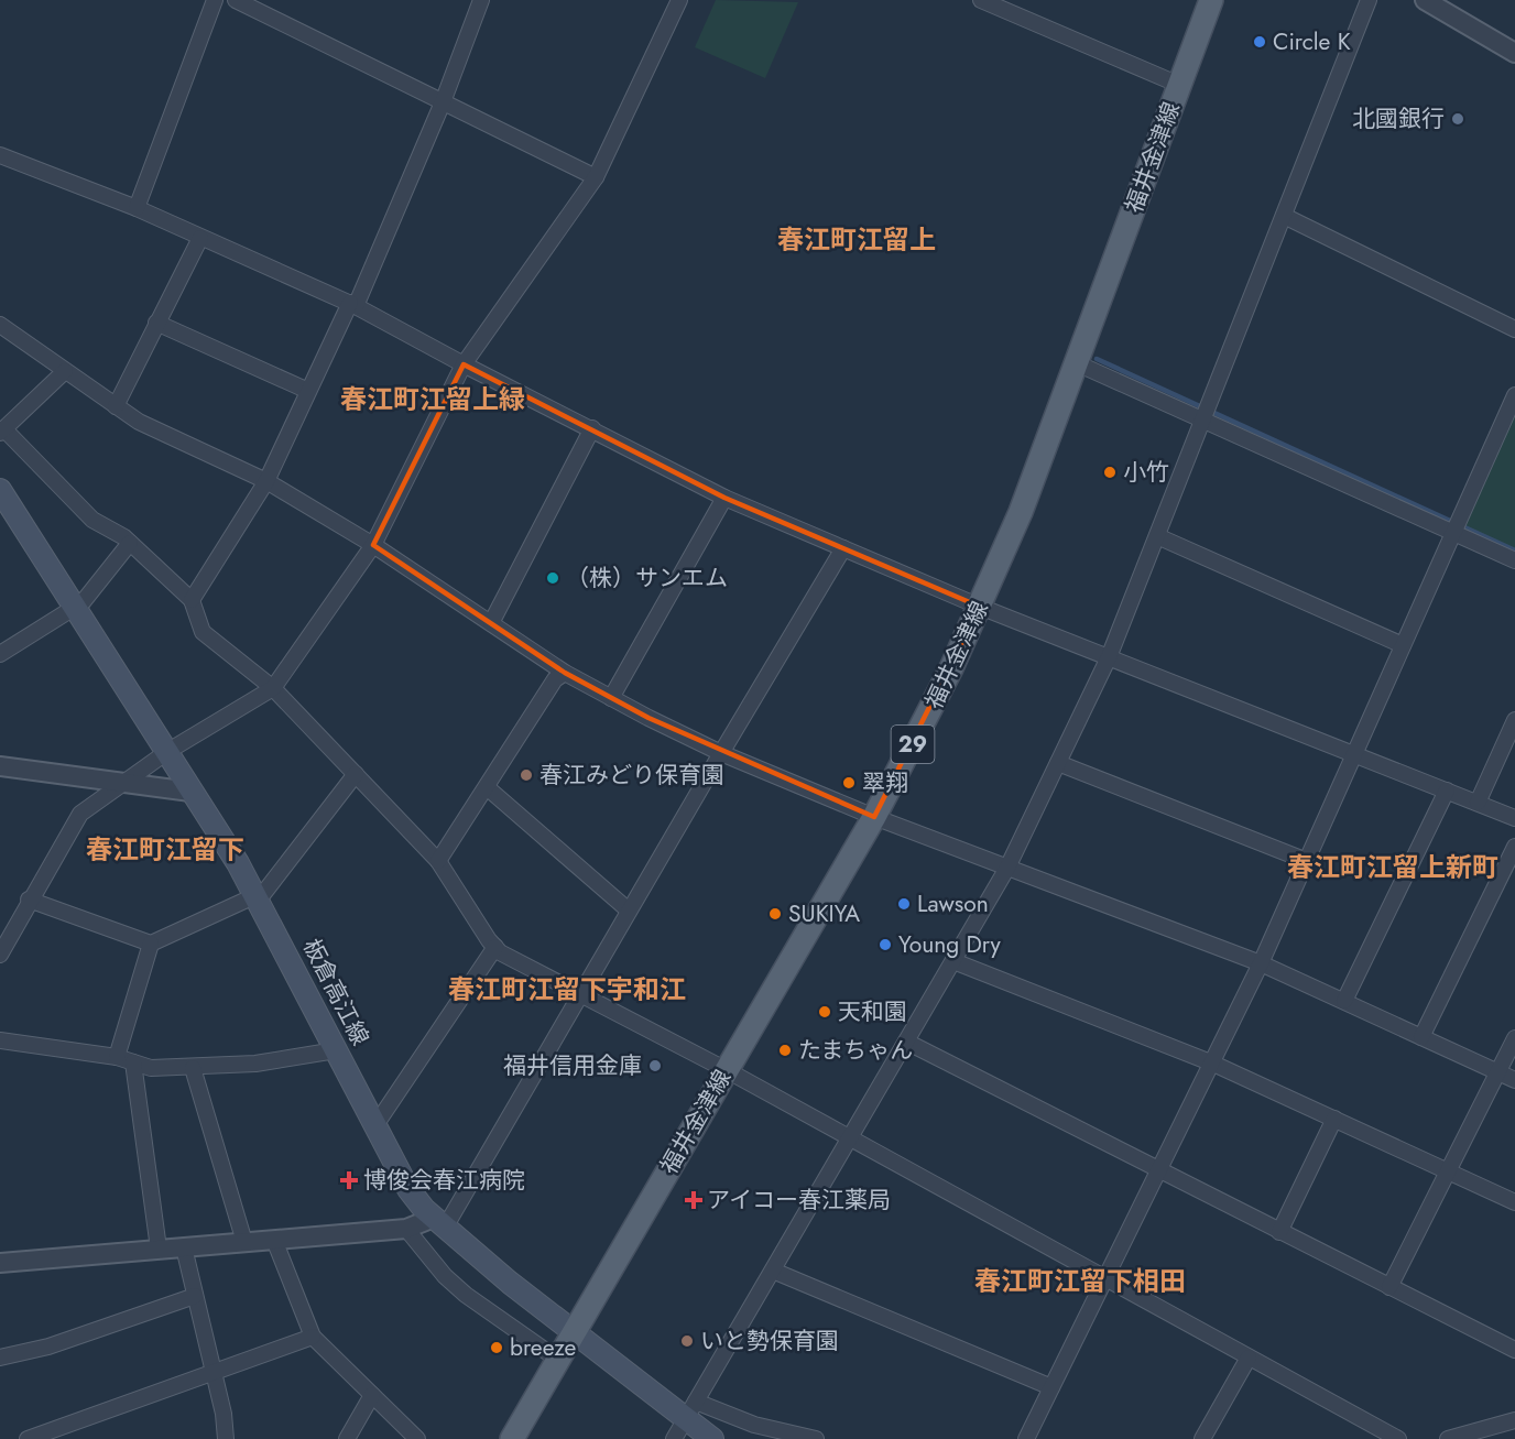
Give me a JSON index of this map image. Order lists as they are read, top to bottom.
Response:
{
  "streets": {
    "main road": ["福井金津線", "29", "板倉高江線"]
  },
  "crossings": [
    ["福井金津線", "板倉高江線"]
  ],
  "districts": [
    "春江町江留上",
    "春江町江留上緑",
    "春江町江留下",
    "春江町江留上新町",
    "春江町江留下宇和江",
    "春江町江留下相田"
  ],
  "places": {
    "other": [
      "Circle K",
      "北國銀行",
      "小竹",
      "（株）サンエム",
      "春江みどり保育園",
      "翠翔",
      "Lawson",
      "SUKIYA",
      "Young Dry",
      "天和園",
      "たまちゃん",
      "福井信用金庫",
      "いと勢保育園",
      "breeze"
    ],
    "health": ["博俊会春江病院", "アイコー春江薬局"]
  }
}
